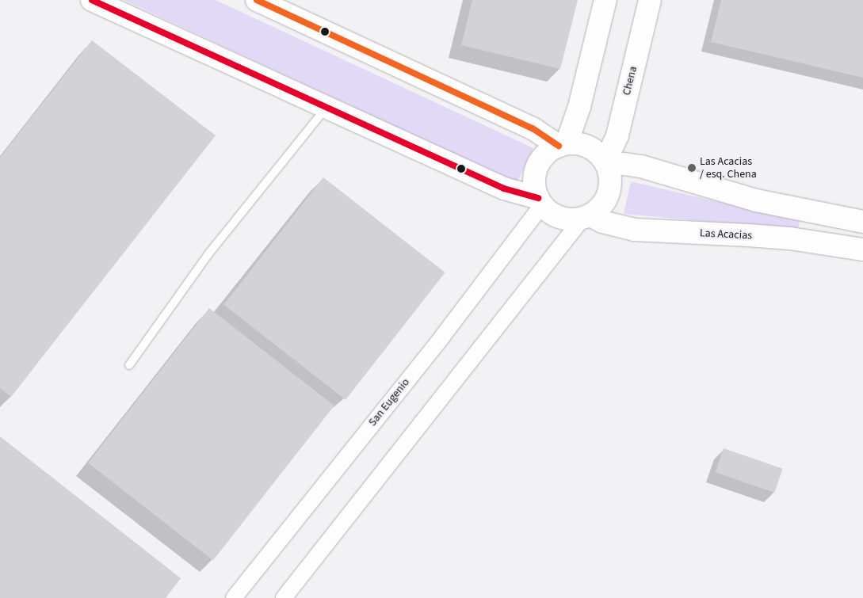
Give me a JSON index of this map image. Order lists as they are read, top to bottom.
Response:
{
  "streets": {
    "main road": ["Chena", "Las Acacias"],
    "street": ["San Eugenio"]
  },
  "crossings": [
    ["Chena", "Las Acacias"],
    ["Chena", "San Eugenio"],
    ["Las Acacias", "San Eugenio"]
  ],
  "places": ["Las Acacias / esq. Chena"]
}
